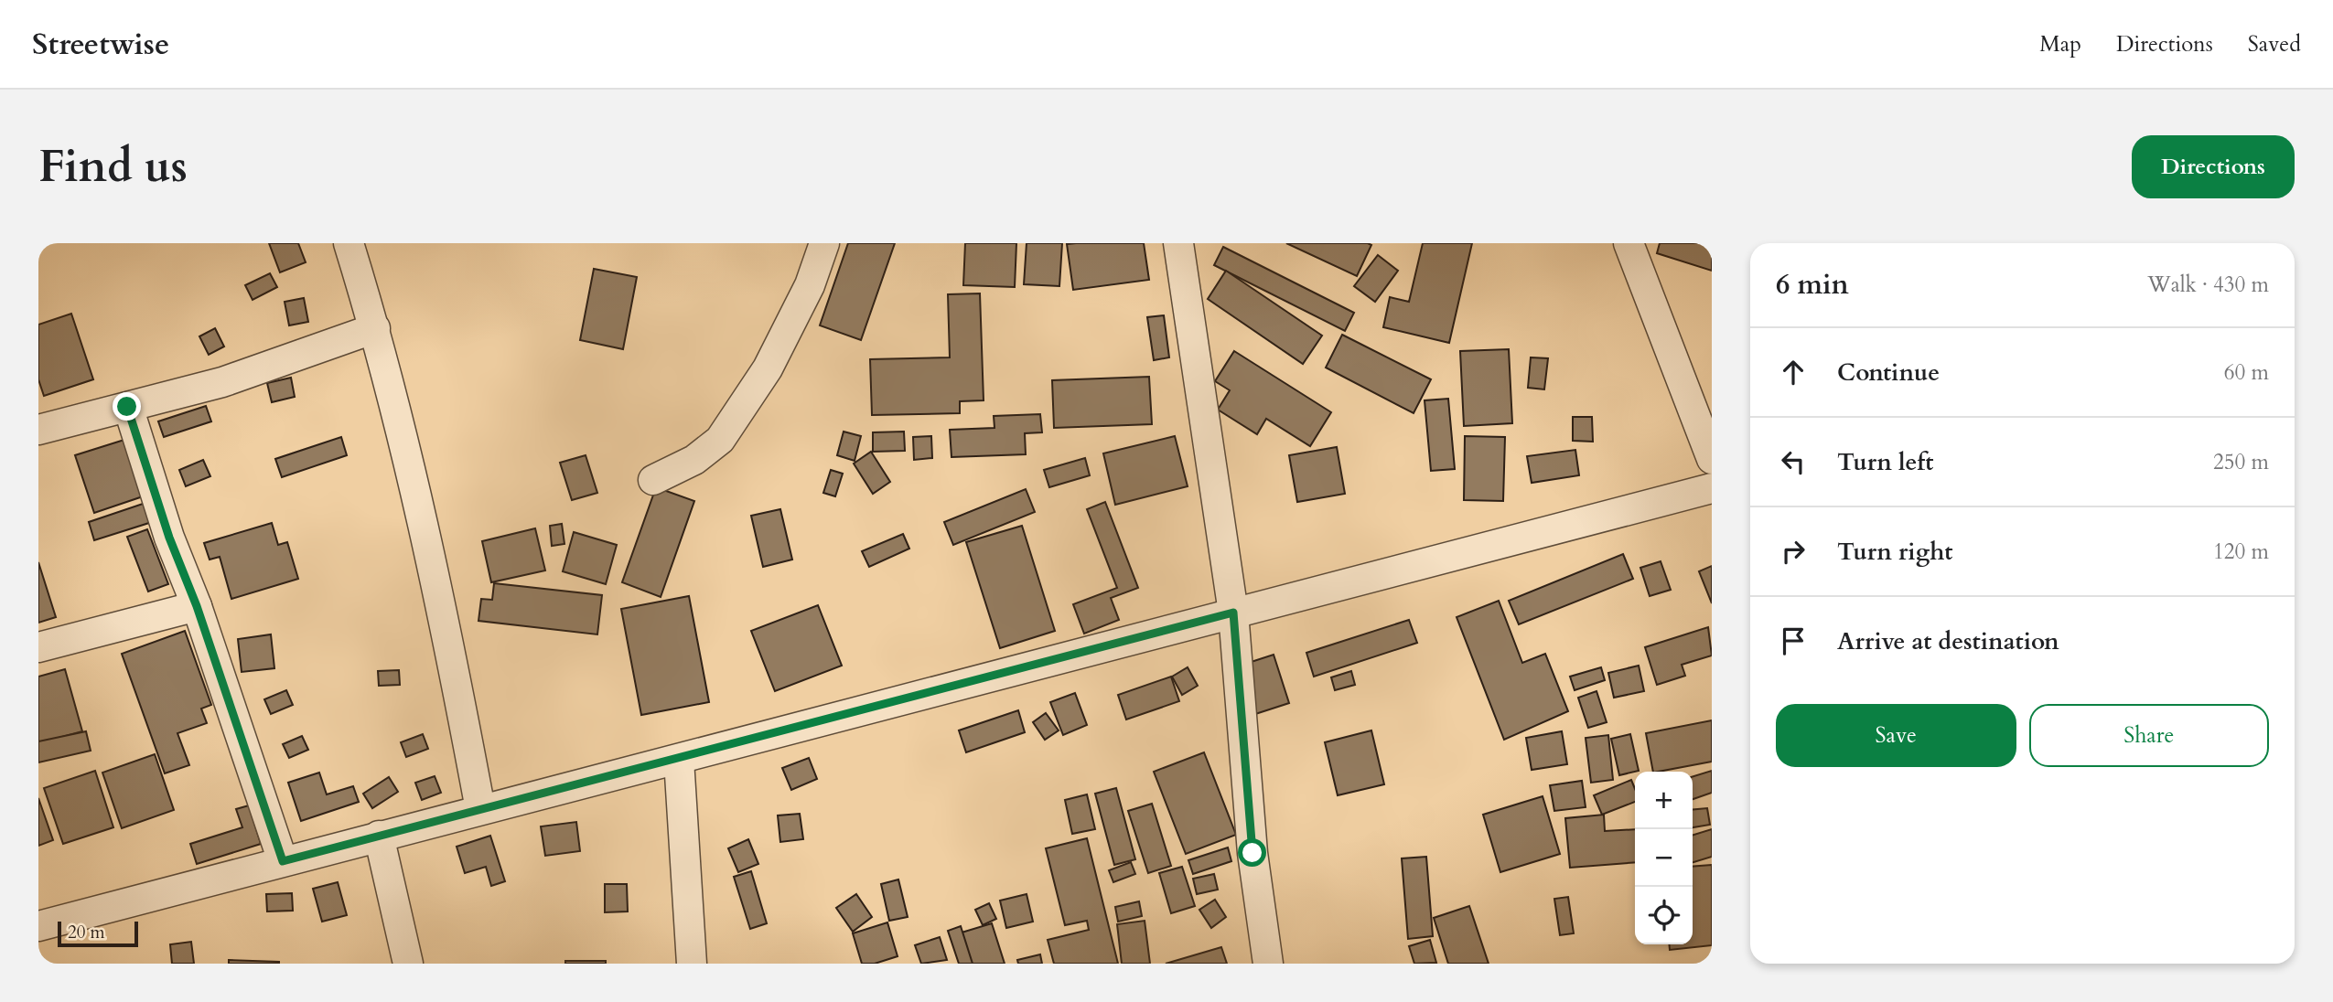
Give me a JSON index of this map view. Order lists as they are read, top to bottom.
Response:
{
  "scale_bar": "20 m",
  "page": {
    "header": "Streetwise",
    "nav": ["Map", "Directions", "Saved"],
    "buttons": [
      "Directions",
      ["Save", "Share"]
    ],
    "title": "Find us",
    "heading": ["6 min", "Walk · 430 m"],
    "list": [
      ["Continue", "60 m"],
      ["Turn left", "250 m"],
      ["Turn right", "120 m"],
      "Arrive at destination"
    ],
    "map_buttons": ["+", "−"],
    "scale": "20 m"
  }
}
